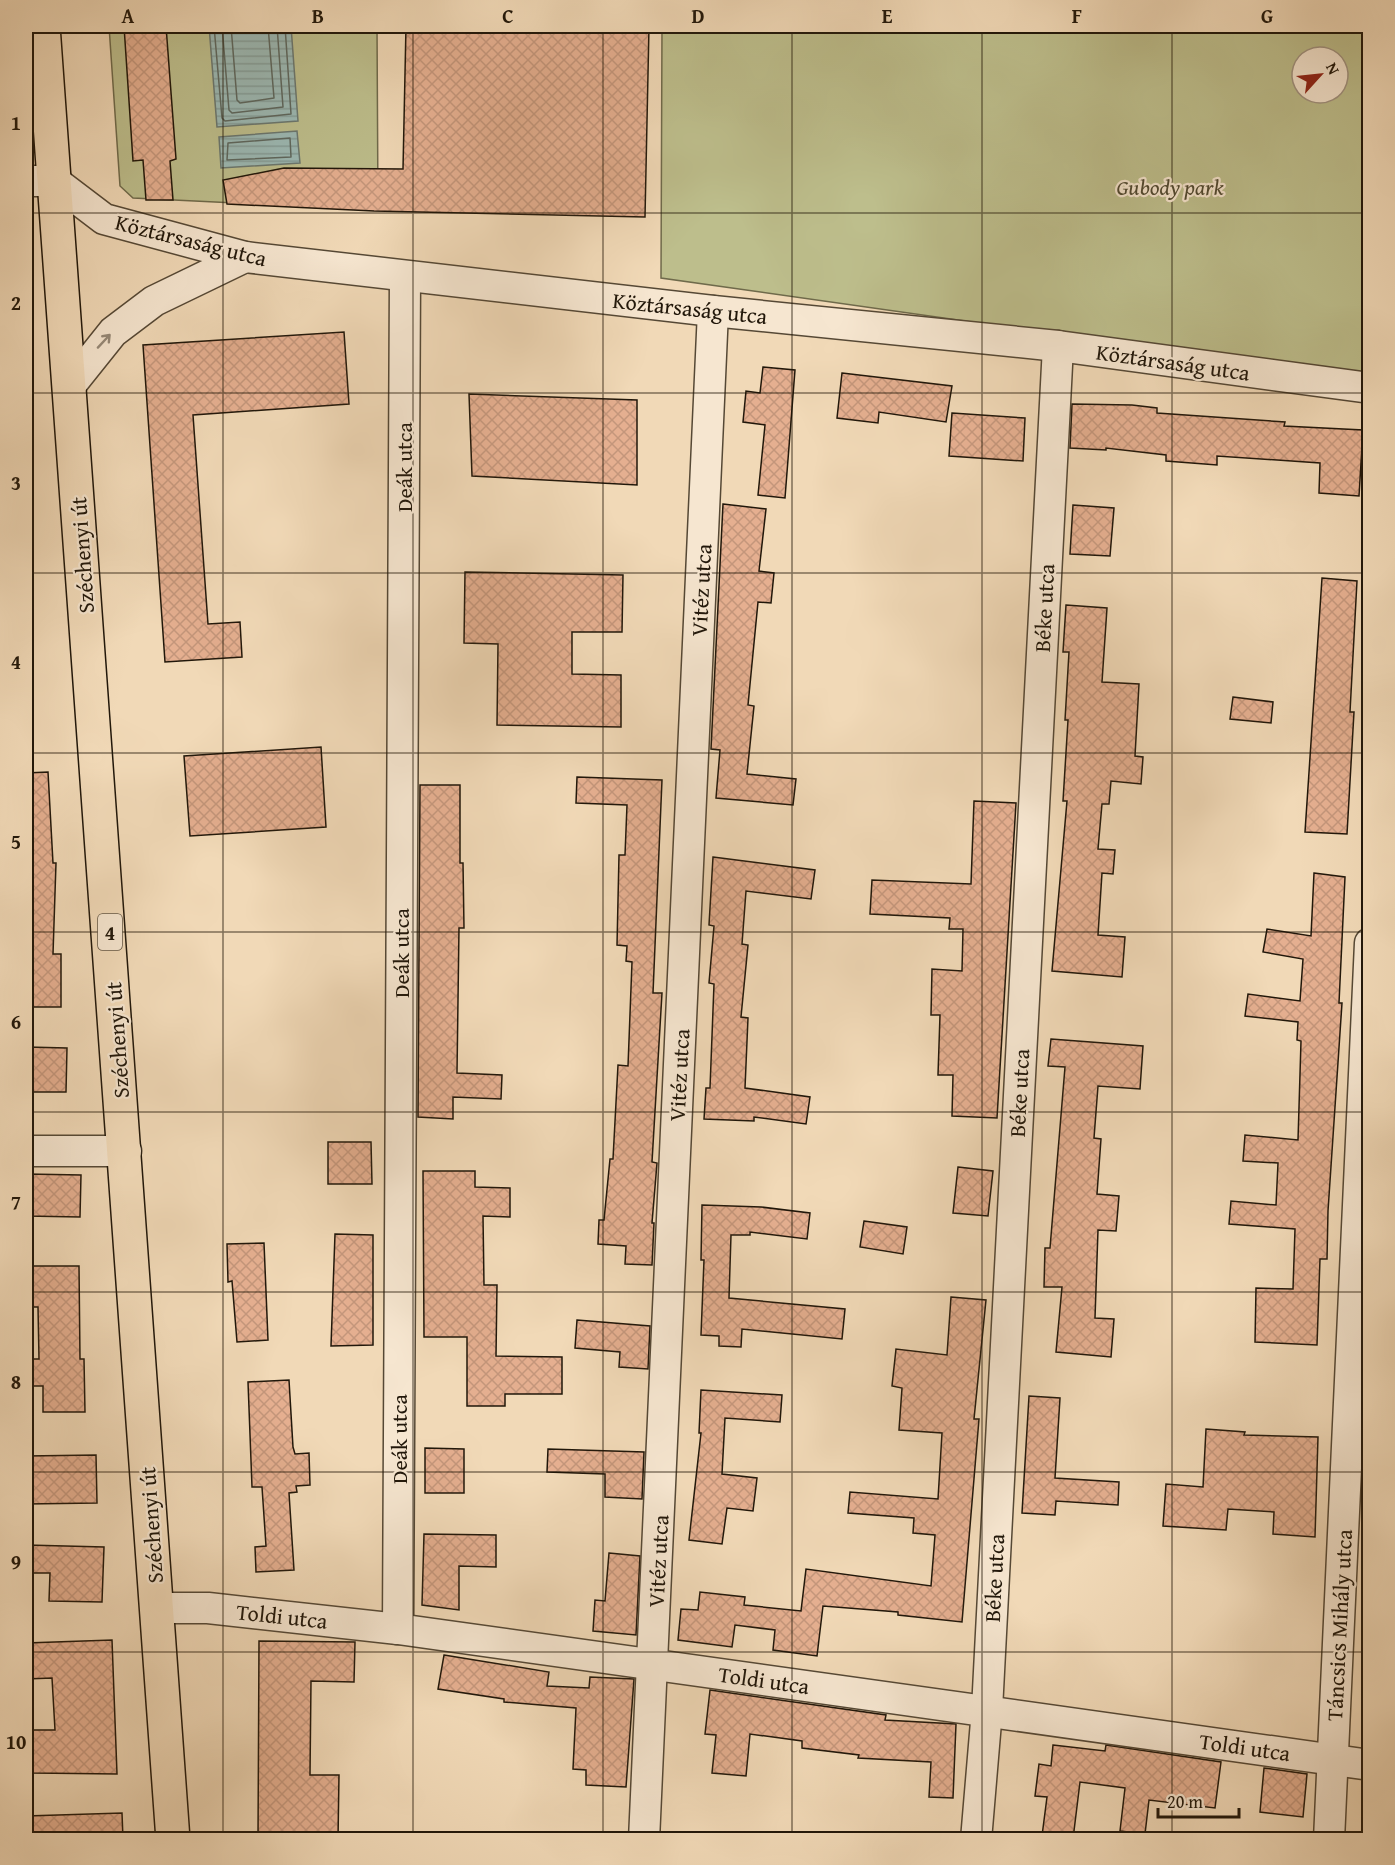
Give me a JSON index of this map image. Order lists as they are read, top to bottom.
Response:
{
  "streets": {
    "main road": ["Széchenyi út", "4"],
    "street": [
      "Köztársaság utca",
      "Deák utca",
      "Vitéz utca",
      "Béke utca",
      "Toldi utca",
      "Táncsics Mihály utca"
    ]
  },
  "crossings": [
    ["Köztársaság utca", "Deák utca"],
    ["Köztársaság utca", "Széchenyi út"],
    ["Köztársaság utca", "Vitéz utca"],
    ["Köztársaság utca", "Béke utca"],
    ["Deák utca", "Toldi utca"],
    ["Széchenyi út", "Toldi utca"],
    ["Vitéz utca", "Toldi utca"],
    ["Béke utca", "Toldi utca"],
    ["Toldi utca", "Táncsics Mihály utca"]
  ],
  "parks": ["Gubody park"],
  "scale_bar": "20 m",
  "north": "top right",
  "grid": {
    "columns": [
      "A",
      "B",
      "C",
      "D",
      "E",
      "F",
      "G"
    ],
    "rows": [
      "1",
      "2",
      "3",
      "4",
      "5",
      "6",
      "7",
      "8",
      "9",
      "10"
    ]
  }
}
